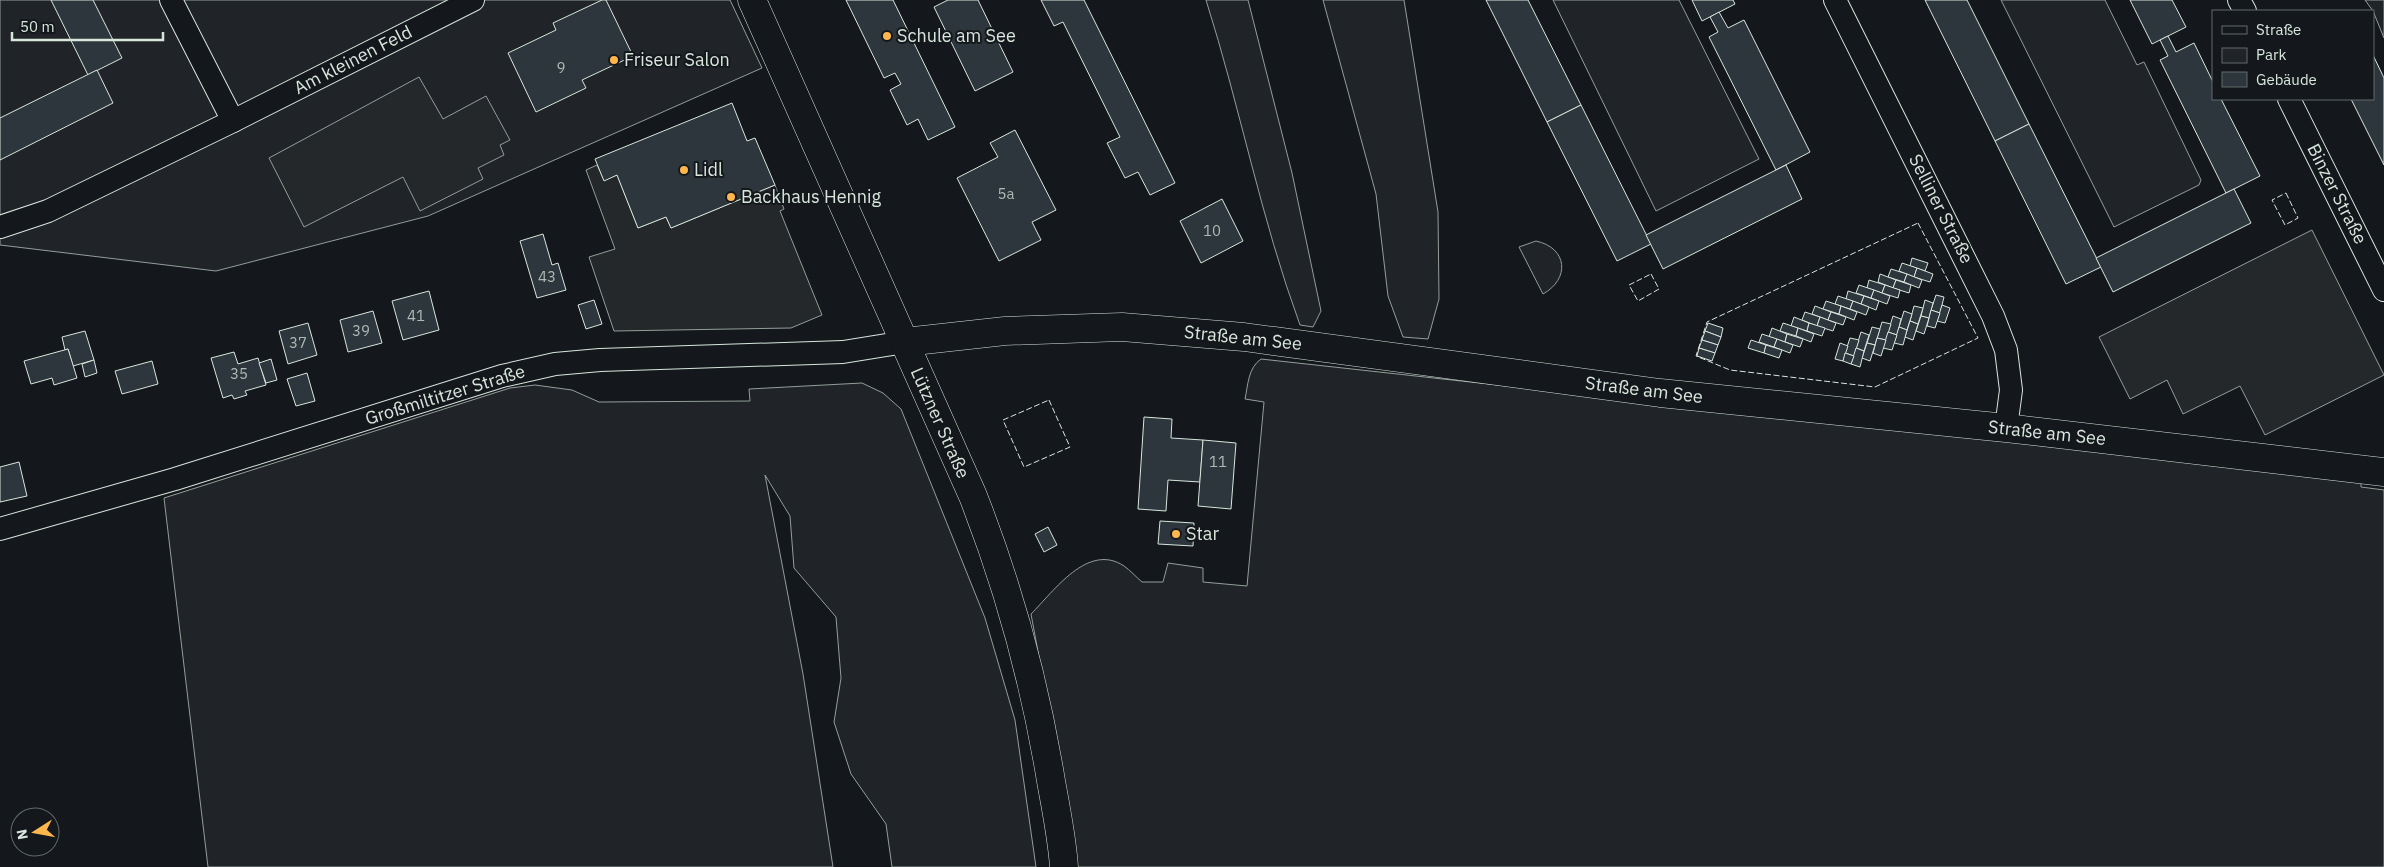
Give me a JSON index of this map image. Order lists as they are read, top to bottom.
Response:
{
  "streets": {
    "main road": ["Straße am See", "Lützner Straße"],
    "street": [
      "Am kleinen Feld",
      "Binzer Straße",
      "Selliner Straße",
      "Großmiltitzer Straße"
    ]
  },
  "crossings": [
    ["Selliner Straße", "Straße am See"],
    ["Straße am See", "Großmiltitzer Straße"],
    ["Straße am See", "Lützner Straße"],
    ["Großmiltitzer Straße", "Lützner Straße"]
  ],
  "places": [
    "Schule am See",
    "Friseur Salon",
    "Lidl",
    "Backhaus Hennig",
    "Star"
  ],
  "house_numbers": [
    "9",
    "5a",
    "10",
    "43",
    "41",
    "39",
    "37",
    "35",
    "11"
  ],
  "legend": ["Straße", "Park", "Gebäude"],
  "scale_bar": "50 m",
  "north": "left"
}
